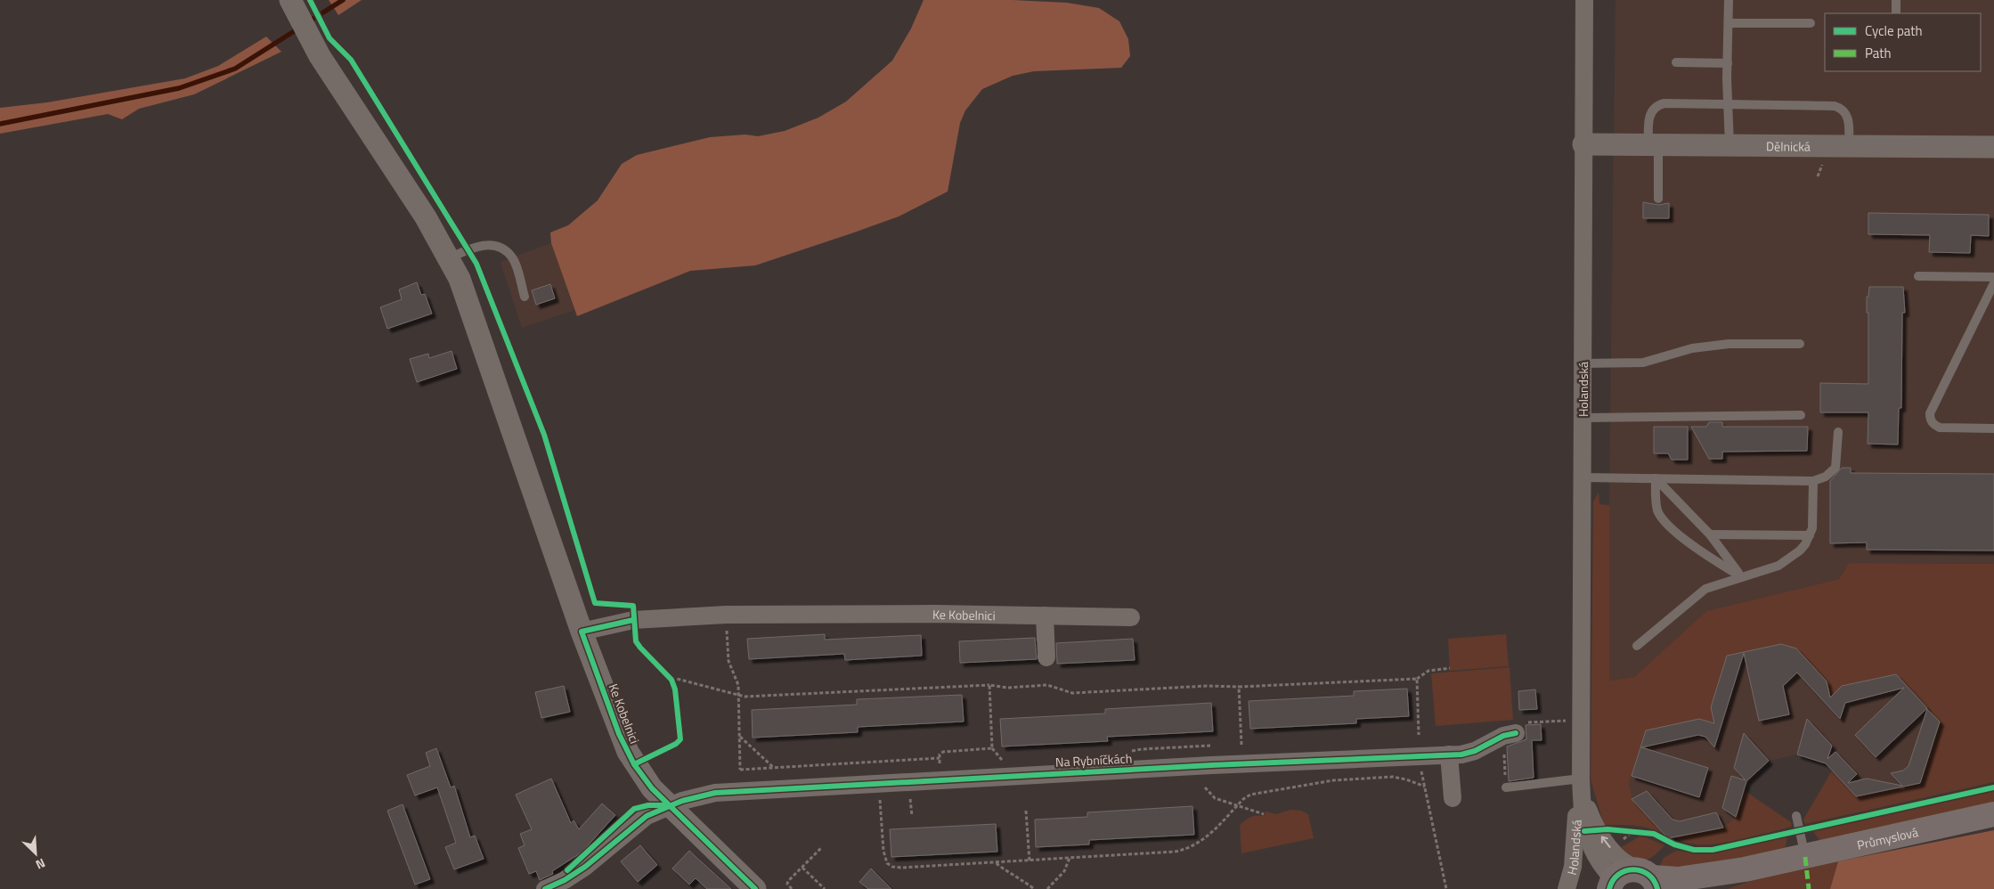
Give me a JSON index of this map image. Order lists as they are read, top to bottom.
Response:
{
  "streets": {
    "main road": ["Průmyslová"],
    "street": [
      "Dělnická",
      "Holandská",
      "Ke Kobelnici",
      "Na Rybníčkách"
    ]
  },
  "crossings": [
    ["Dělnická", "Holandská"],
    ["Holandská", "Průmyslová"],
    ["Ke Kobelnici", "Na Rybníčkách"]
  ],
  "legend": ["Cycle path", "Path"],
  "north": "bottom right"
}
